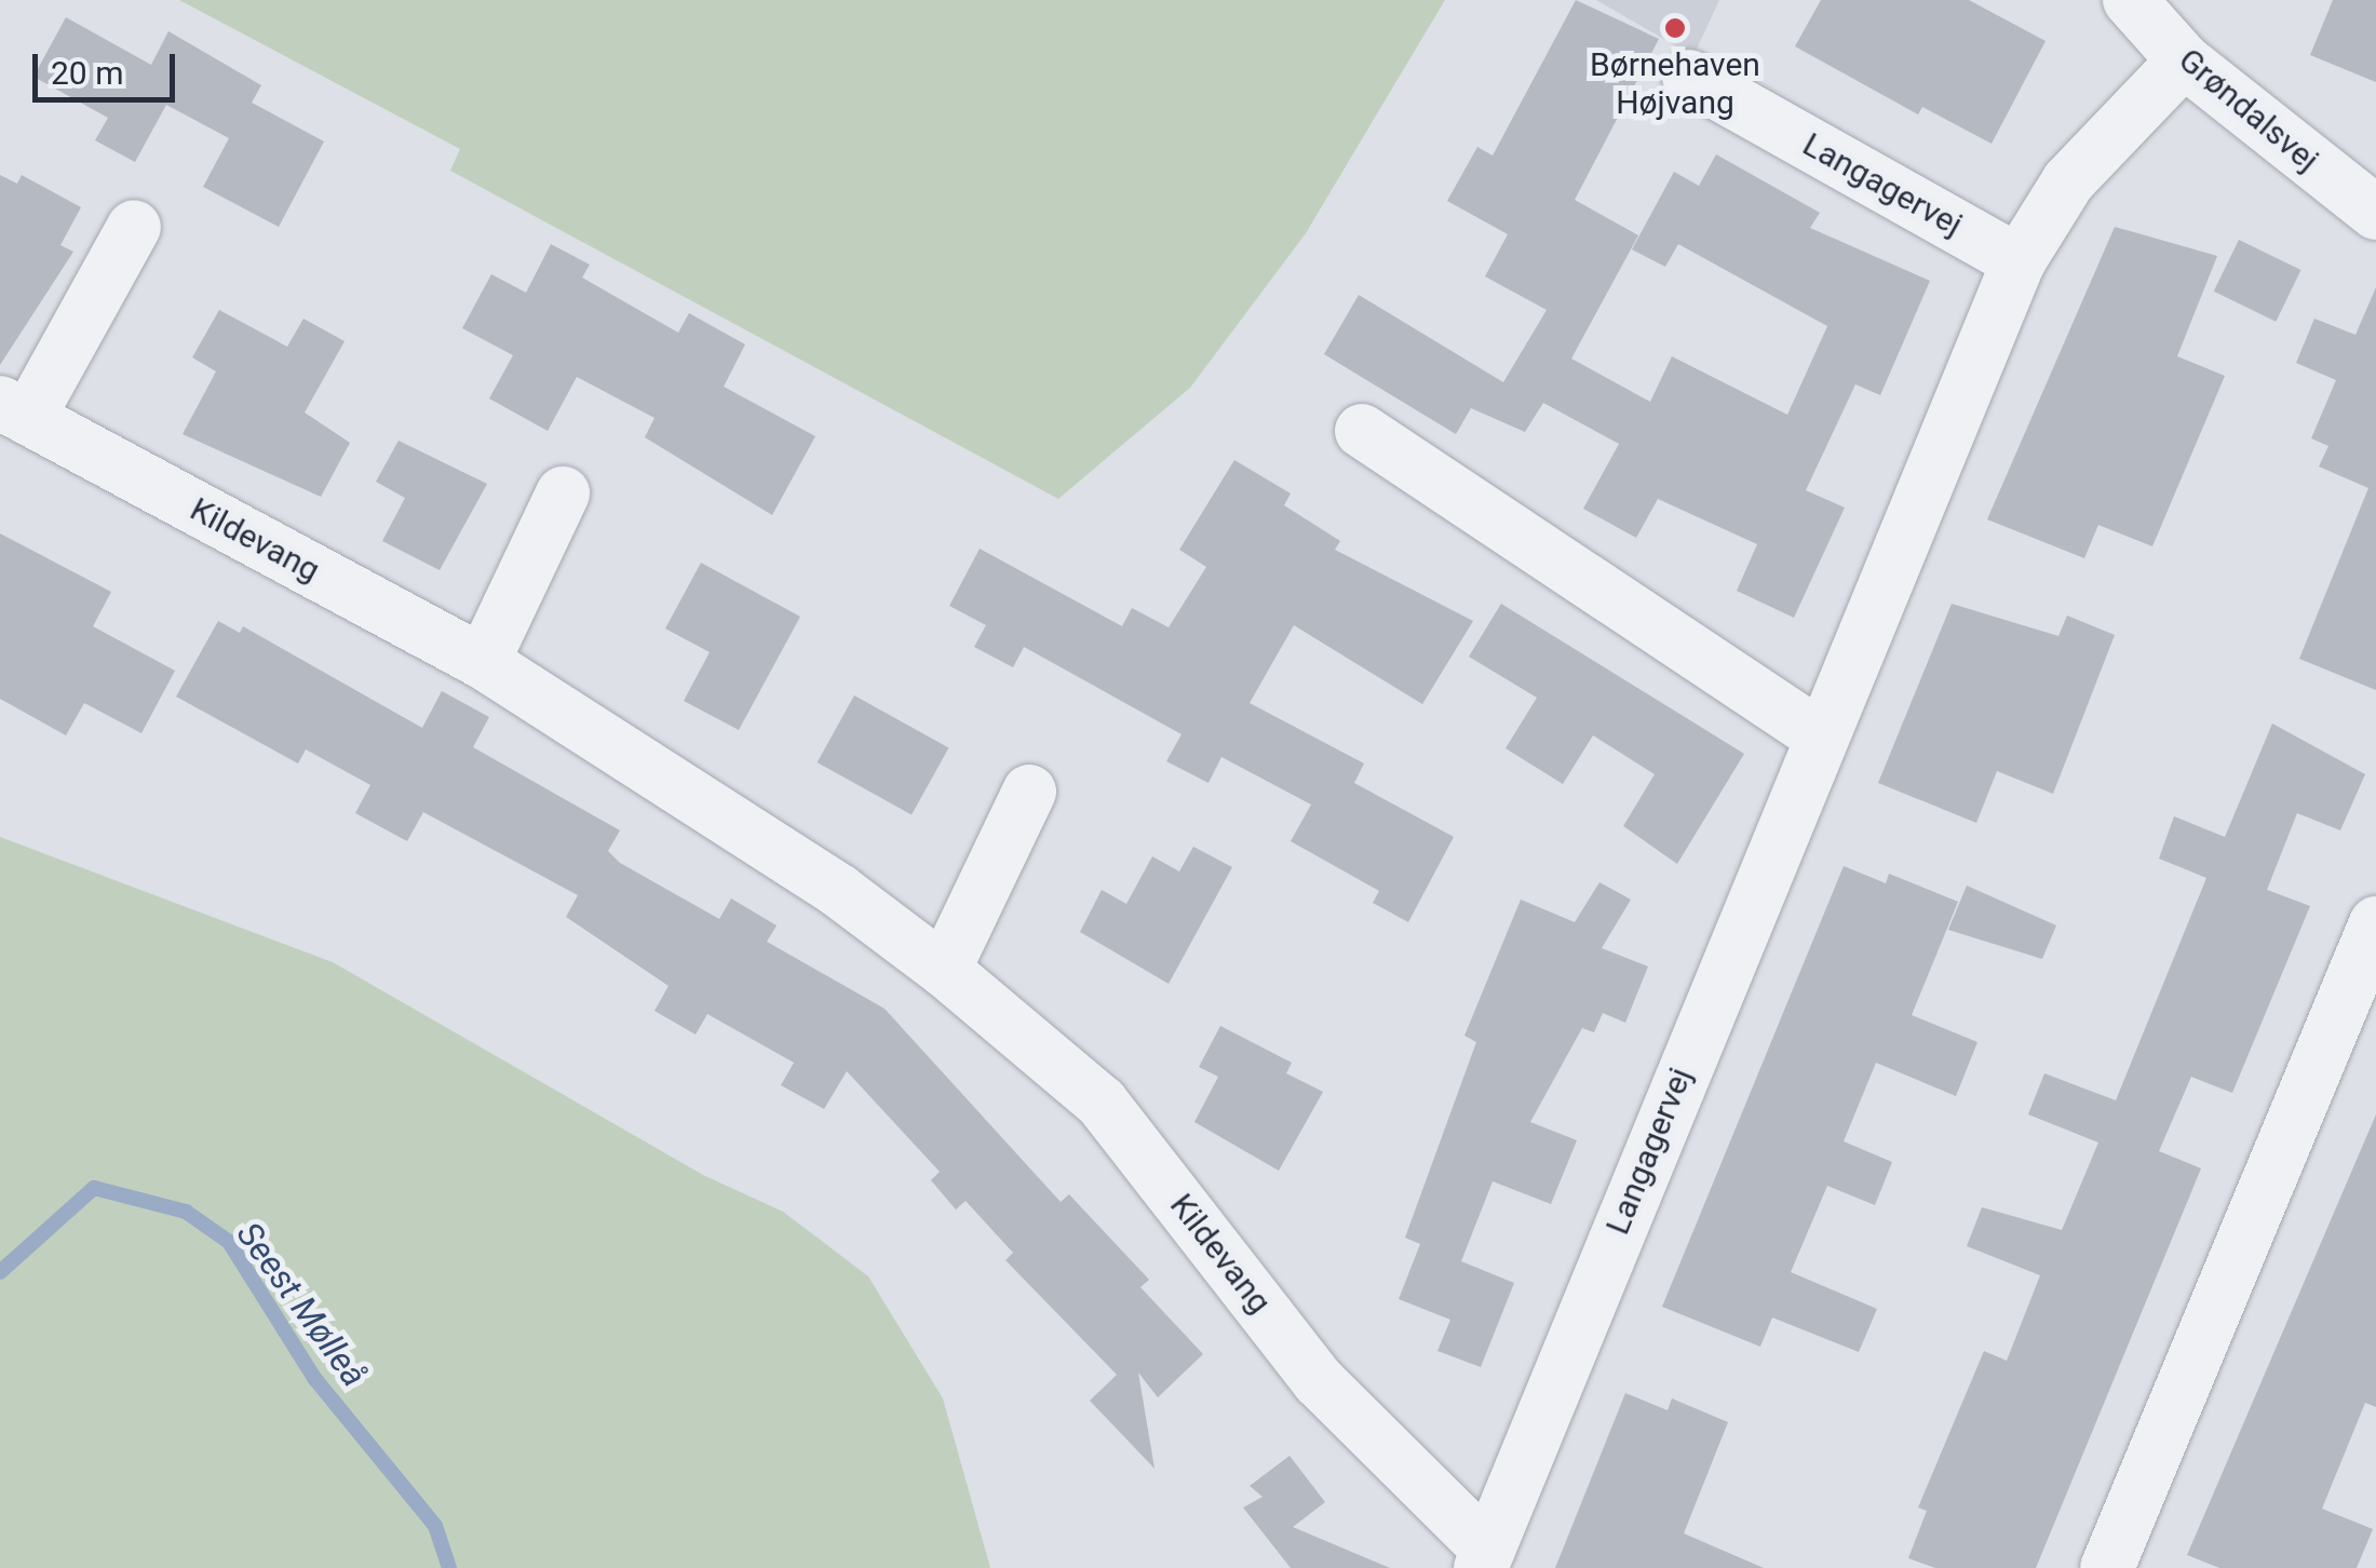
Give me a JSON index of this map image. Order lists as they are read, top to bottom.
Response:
{
  "streets": {
    "street": ["Grøndalsvej", "Langagervej", "Kildevang"]
  },
  "crossings": [
    ["Grøndalsvej", "Langagervej"],
    ["Langagervej", "Kildevang"]
  ],
  "water": ["Seest Mølleå"],
  "places": ["Børnehaven Højvang"],
  "scale_bar": "20 m"
}
